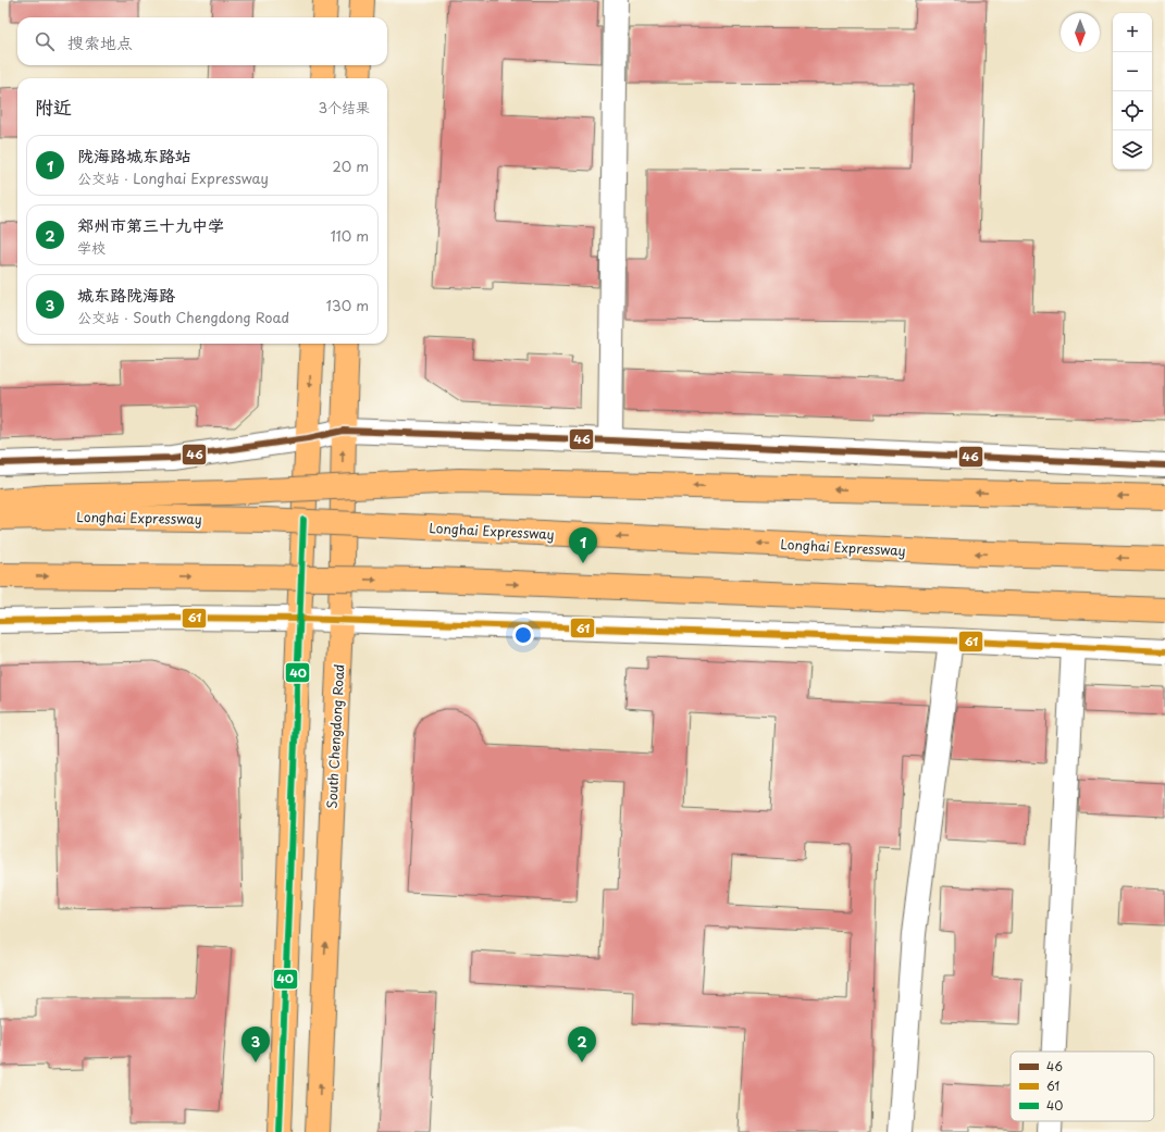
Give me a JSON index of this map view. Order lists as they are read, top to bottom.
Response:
{
  "streets": {
    "main road": ["Longhai Expressway", "South Chengdong Road"]
  },
  "lines": ["transit line 46", "transit line 40", "transit line 61"],
  "legend": ["46", "61", "40"],
  "north": "bottom",
  "page": {
    "map_buttons": ["+", "−"],
    "search": "搜索地点",
    "heading": ["附近", "3个结果"],
    "list": [
      {
        "mark": "1",
        "name": "陇海路城东路站",
        "note": "公交站 · Longhai Expressway",
        "value": "20 m"
      },
      {
        "mark": "2",
        "name": "郑州市第三十九中学",
        "note": "学校",
        "value": "110 m"
      },
      {
        "mark": "3",
        "name": "城东路陇海路",
        "note": "公交站 · South Chengdong Road",
        "value": "130 m"
      }
    ],
    "pins": ["1", "2", "3"]
  }
}
